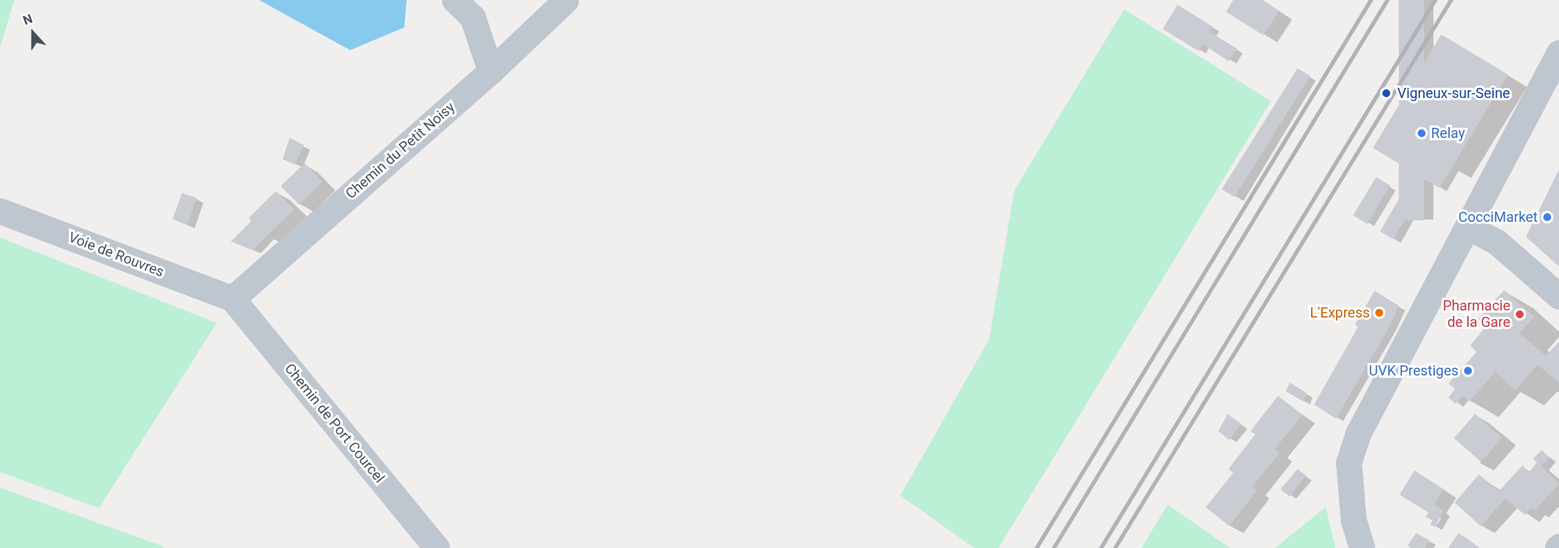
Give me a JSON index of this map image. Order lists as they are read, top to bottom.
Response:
{
  "streets": {
    "street": ["Chemin du Petit Noisy", "Voie de Rouvres", "Chemin de Port Courcel"]
  },
  "crossings": [
    ["Chemin du Petit Noisy", "Voie de Rouvres"],
    ["Chemin du Petit Noisy", "Chemin de Port Courcel"],
    ["Voie de Rouvres", "Chemin de Port Courcel"]
  ],
  "places": [
    "Vigneux-sur-Seine",
    "Relay",
    "CocciMarket",
    "L'Express",
    "Pharmacie de la Gare",
    "UVK Prestiges"
  ],
  "north": "top"
}
